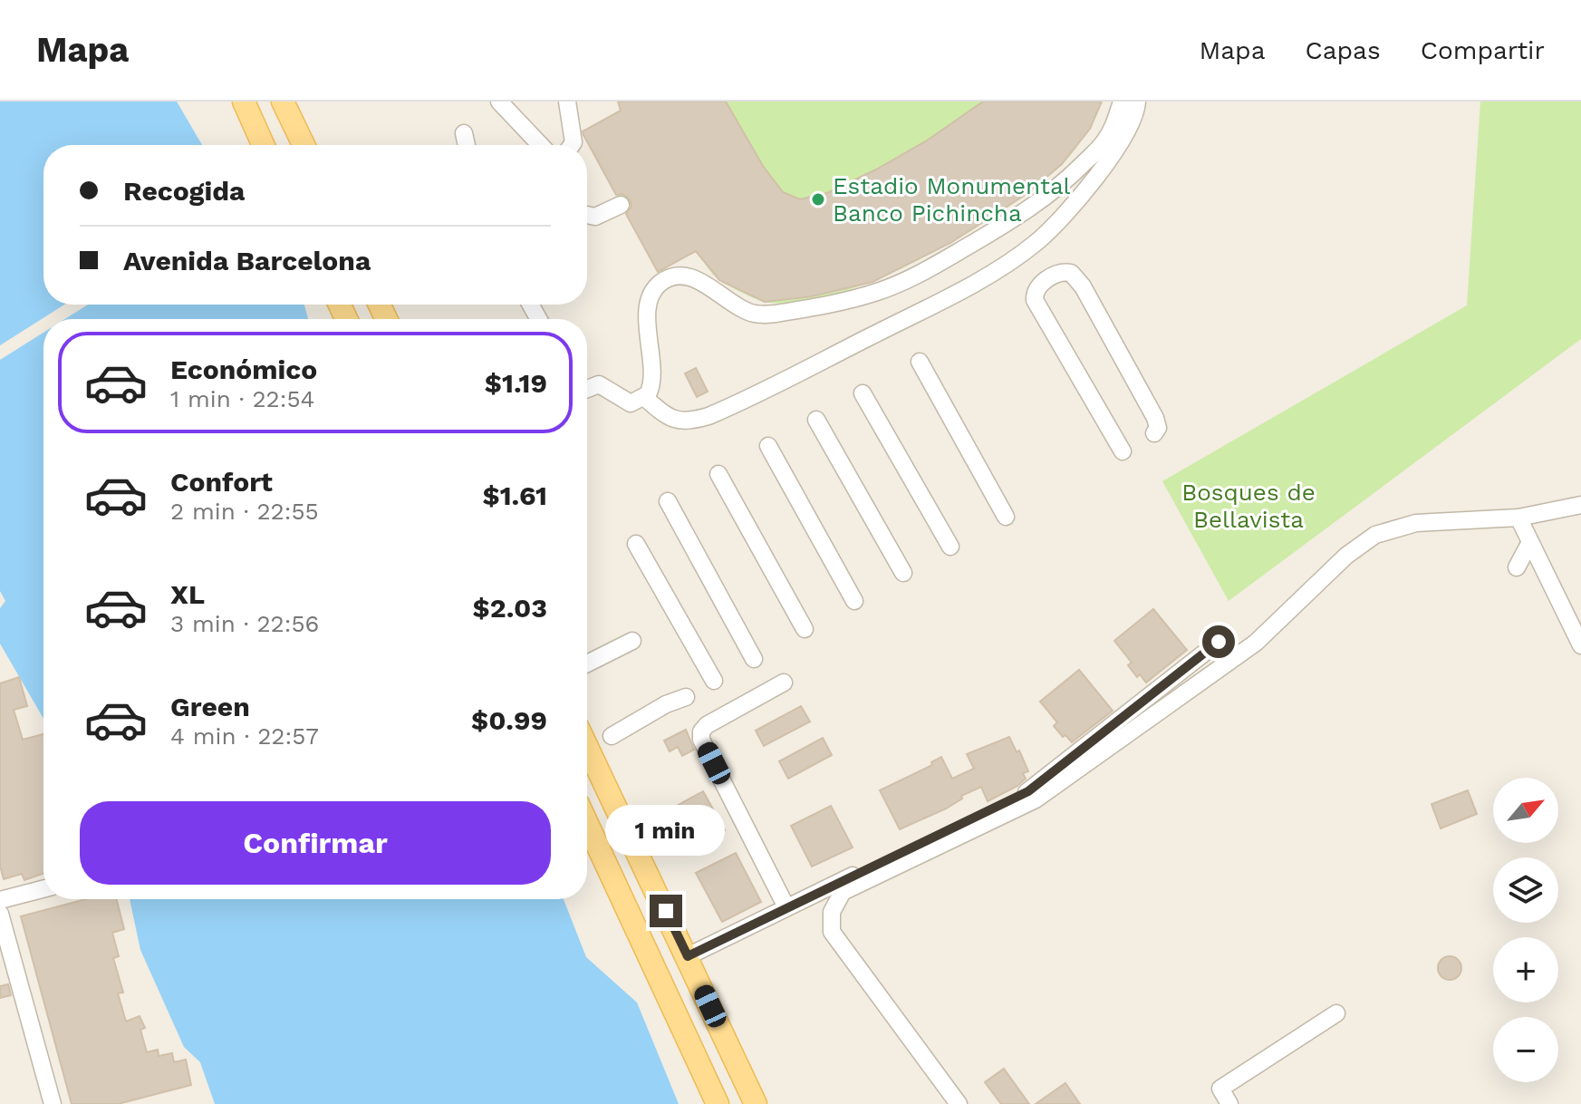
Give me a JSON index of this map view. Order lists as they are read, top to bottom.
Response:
{
  "parks": ["Bosques de Bellavista"],
  "places": ["Estadio Monumental Banco Pichincha"],
  "north": "top right",
  "page": {
    "header": "Mapa",
    "nav": ["Mapa", "Capas", "Compartir"],
    "banner": ["Recogida", "Avenida Barcelona"],
    "list": [
      {
        "name": "Económico",
        "note": "1 min · 22:54",
        "value": "$1.19"
      },
      {
        "name": "Confort",
        "note": "2 min · 22:55",
        "value": "$1.61"
      },
      {
        "name": "XL",
        "note": "3 min · 22:56",
        "value": "$2.03"
      },
      {
        "name": "Green",
        "note": "4 min · 22:57",
        "value": "$0.99"
      }
    ],
    "map_buttons": ["+", "−"],
    "buttons": "Confirmar",
    "bubble": "1 min"
  }
}
